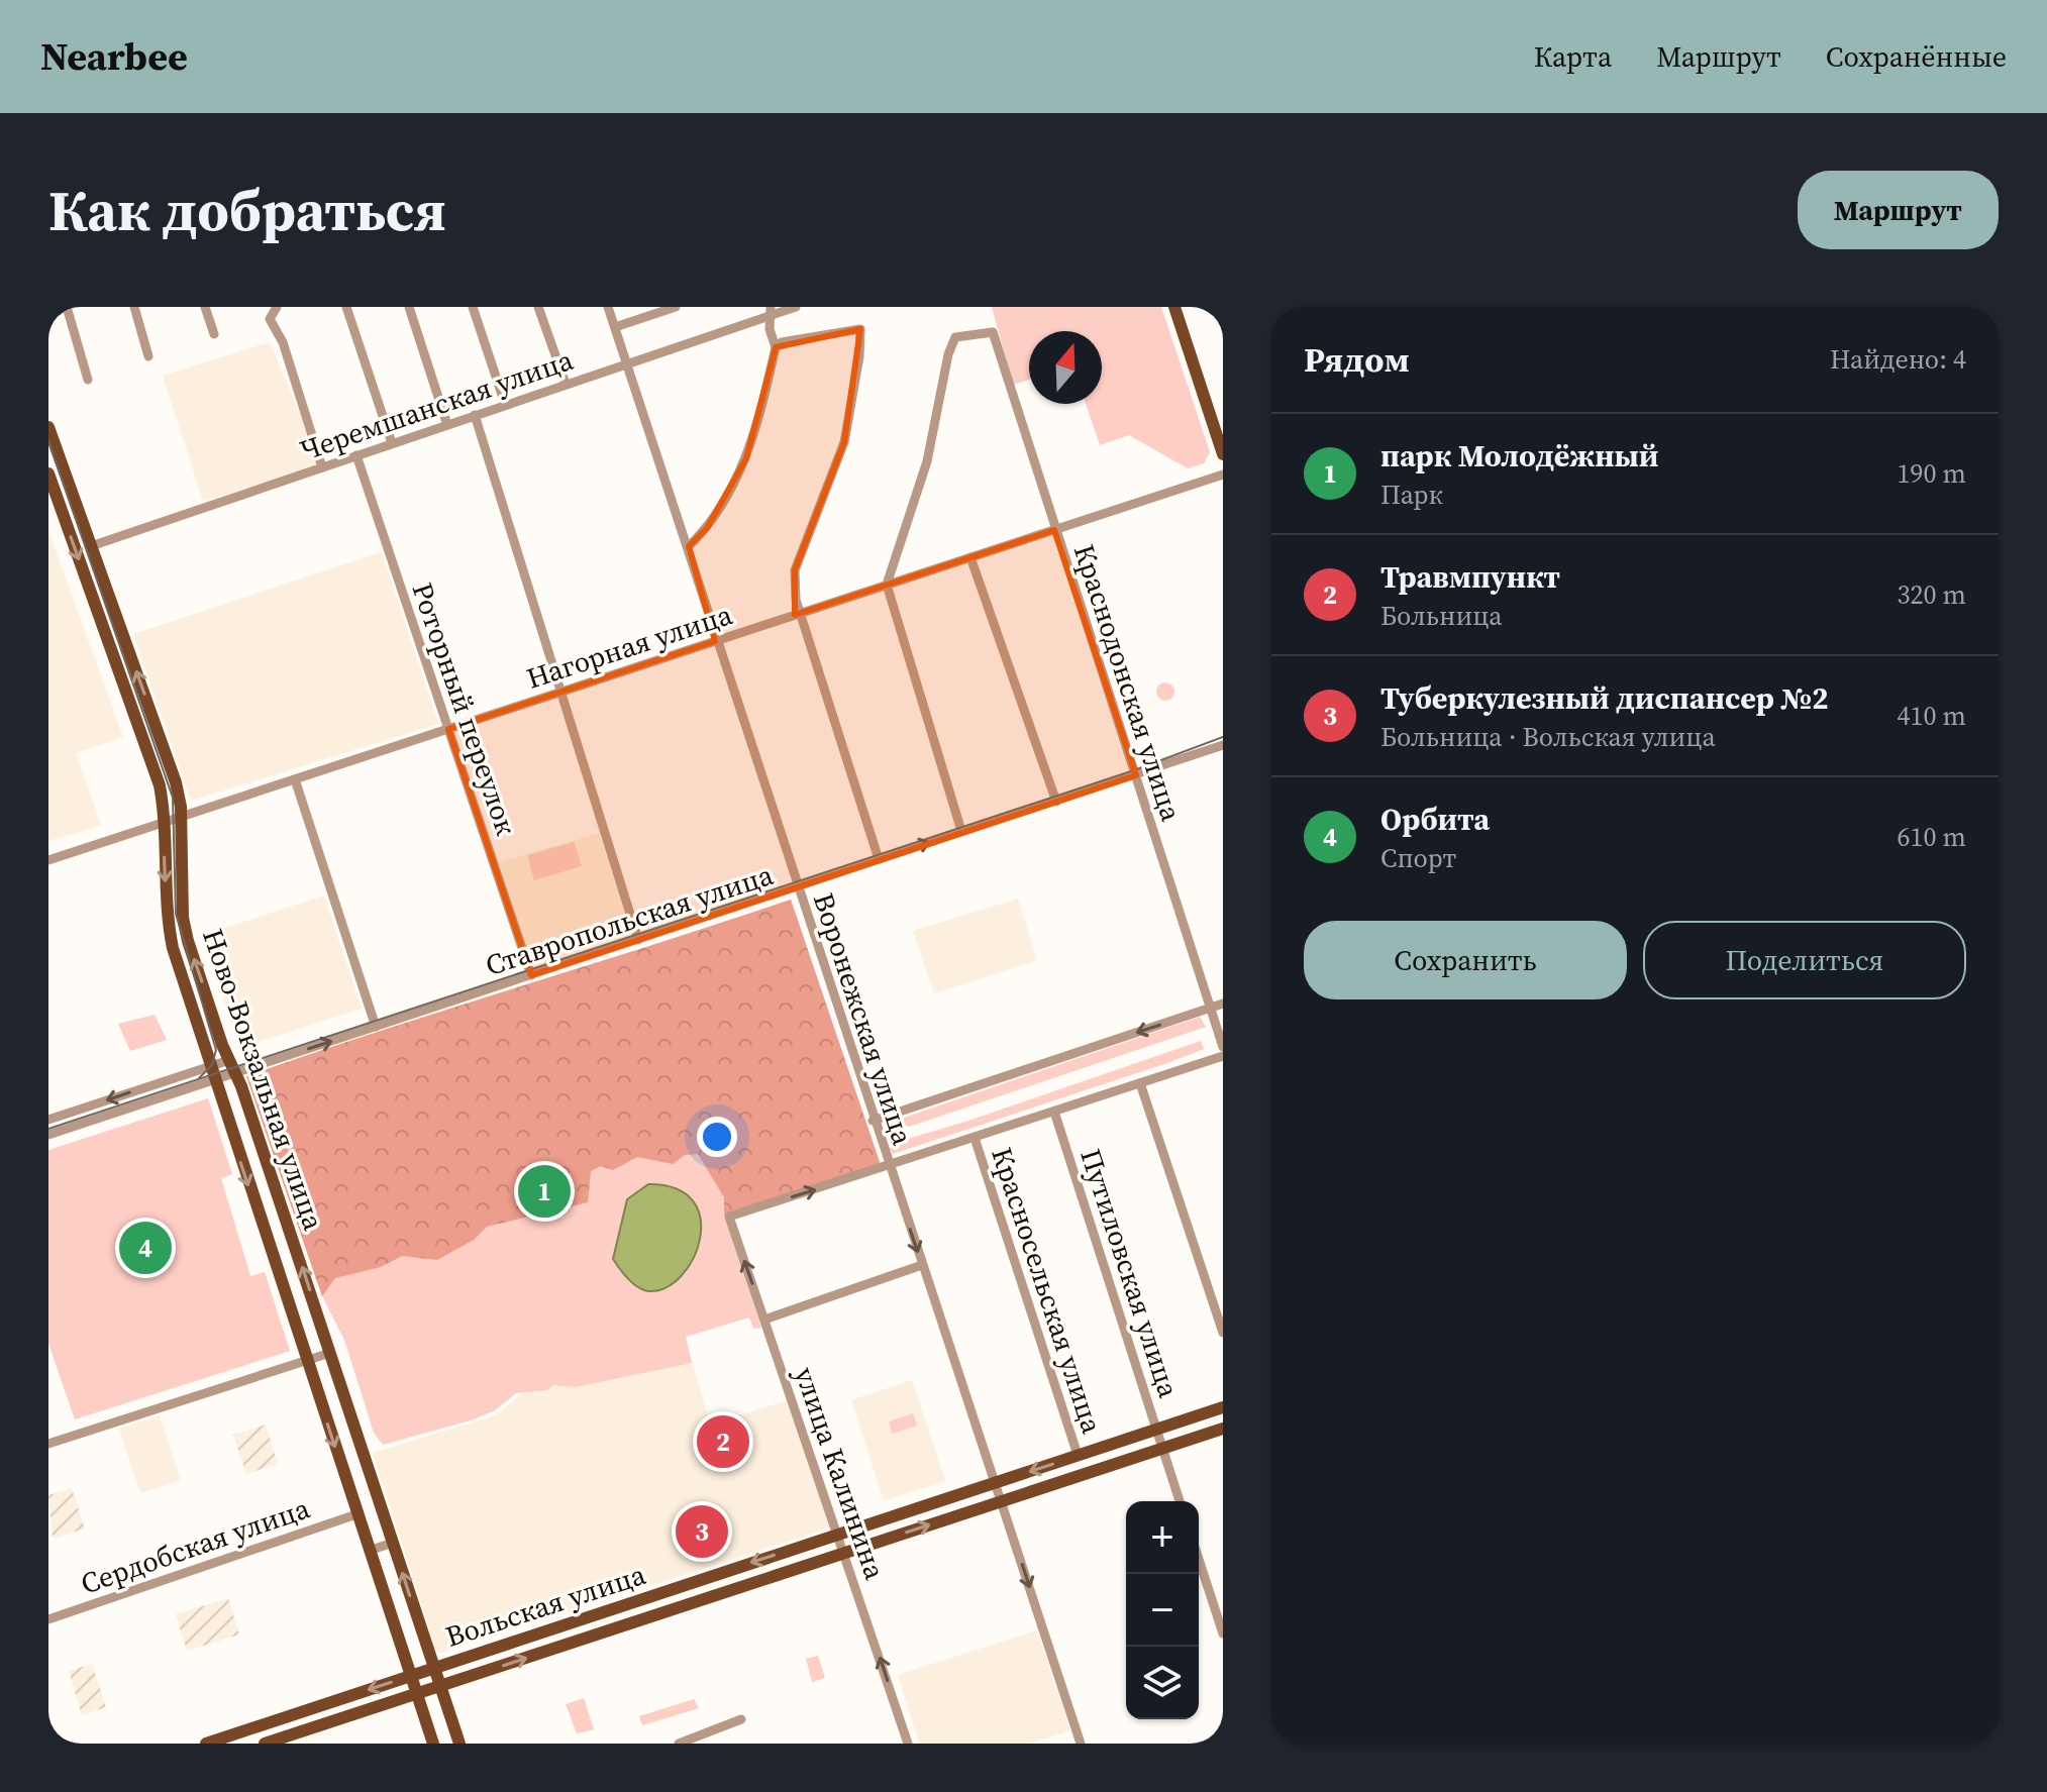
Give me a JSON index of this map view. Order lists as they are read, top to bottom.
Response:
{
  "streets": {
    "main road": ["Ново-Вокзальная улица", "Вольская улица"],
    "street": [
      "Черемшанская улица",
      "Нагорная улица",
      "Краснодонская улица",
      "Роторный переулок",
      "Ставропольская улица",
      "Воронежская улица",
      "Путиловская улица",
      "Красносельская улица",
      "улица Калинина",
      "Сердобская улица"
    ]
  },
  "crossings": [
    ["Черемшанская улица", "Роторный переулок"],
    ["Черемшанская улица", "Воронежская улица"],
    ["Черемшанская улица", "Ново-Вокзальная улица"],
    ["Нагорная улица", "Краснодонская улица"],
    ["Нагорная улица", "Роторный переулок"],
    ["Нагорная улица", "Воронежская улица"],
    ["Нагорная улица", "Ново-Вокзальная улица"],
    ["Краснодонская улица", "Ставропольская улица"],
    ["Роторный переулок", "Ставропольская улица"],
    ["Ставропольская улица", "Воронежская улица"],
    ["Ставропольская улица", "Ново-Вокзальная улица"],
    ["Воронежская улица", "улица Калинина"],
    ["Воронежская улица", "Вольская улица"],
    ["Ново-Вокзальная улица", "Сердобская улица"],
    ["Ново-Вокзальная улица", "Вольская улица"],
    ["Путиловская улица", "Вольская улица"],
    ["Красносельская улица", "Вольская улица"],
    ["улица Калинина", "Вольская улица"]
  ],
  "north": "top",
  "page": {
    "header": "Nearbee",
    "nav": ["Карта", "Маршрут", "Сохранённые"],
    "buttons": [
      "Маршрут",
      ["Сохранить", "Поделиться"]
    ],
    "title": "Как добраться",
    "heading": ["Рядом", "Найдено: 4"],
    "list": [
      {
        "mark": "1",
        "name": "парк Молодёжный",
        "note": "Парк",
        "value": "190 m"
      },
      {
        "mark": "2",
        "name": "Травмпункт",
        "note": "Больница",
        "value": "320 m"
      },
      {
        "mark": "3",
        "name": "Туберкулезный диспансер №2",
        "note": "Больница · Вольская улица",
        "value": "410 m"
      },
      {
        "mark": "4",
        "name": "Орбита",
        "note": "Спорт",
        "value": "610 m"
      }
    ],
    "pins": [
      "1",
      "4",
      "2",
      "3"
    ],
    "map_buttons": ["+", "−"]
  }
}
